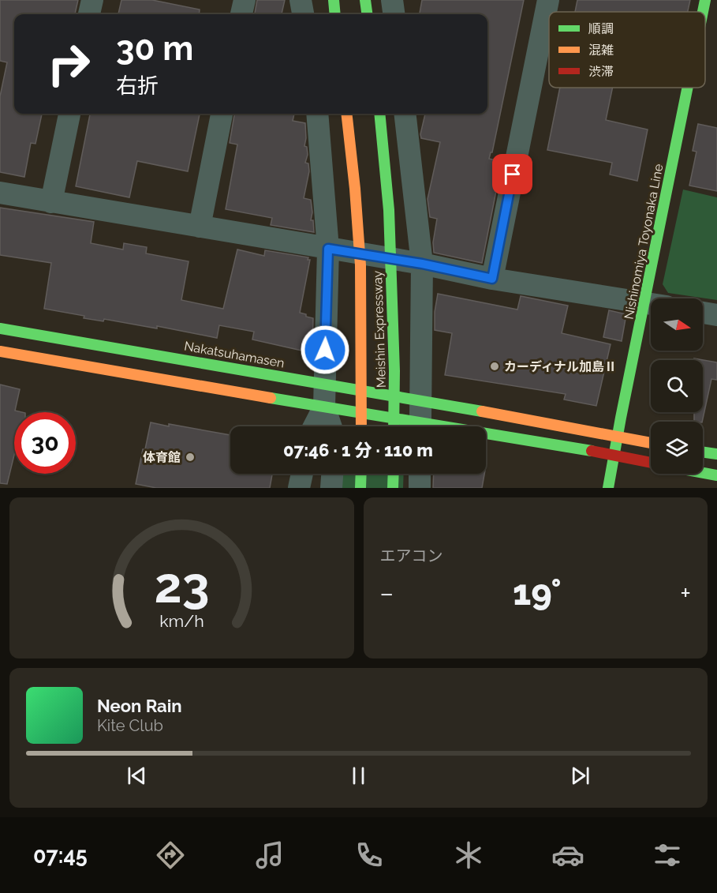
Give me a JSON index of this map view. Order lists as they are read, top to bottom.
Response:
{
  "streets": {
    "main road": ["Nishinomiya Toyonaka Line", "Meishin Expressway", "Nakatsuhamasen"]
  },
  "crossings": [
    ["Nishinomiya Toyonaka Line", "Nakatsuhamasen"]
  ],
  "places": ["カーディナル加島Ⅱ", "体育館"],
  "legend": ["順調", "混雑", "渋滞"],
  "north": "right",
  "page": {
    "turn": ["30 m", "右折"],
    "limit": "30",
    "trip": "07:46 · 1 分 · 110 m",
    "tile": "エアコン",
    "heat": ["−", "19°", "+"],
    "song": ["Neon Rain", "Kite Club"],
    "tabs": "07:45",
    "gauge": ["23", "km/h"]
  }
}
